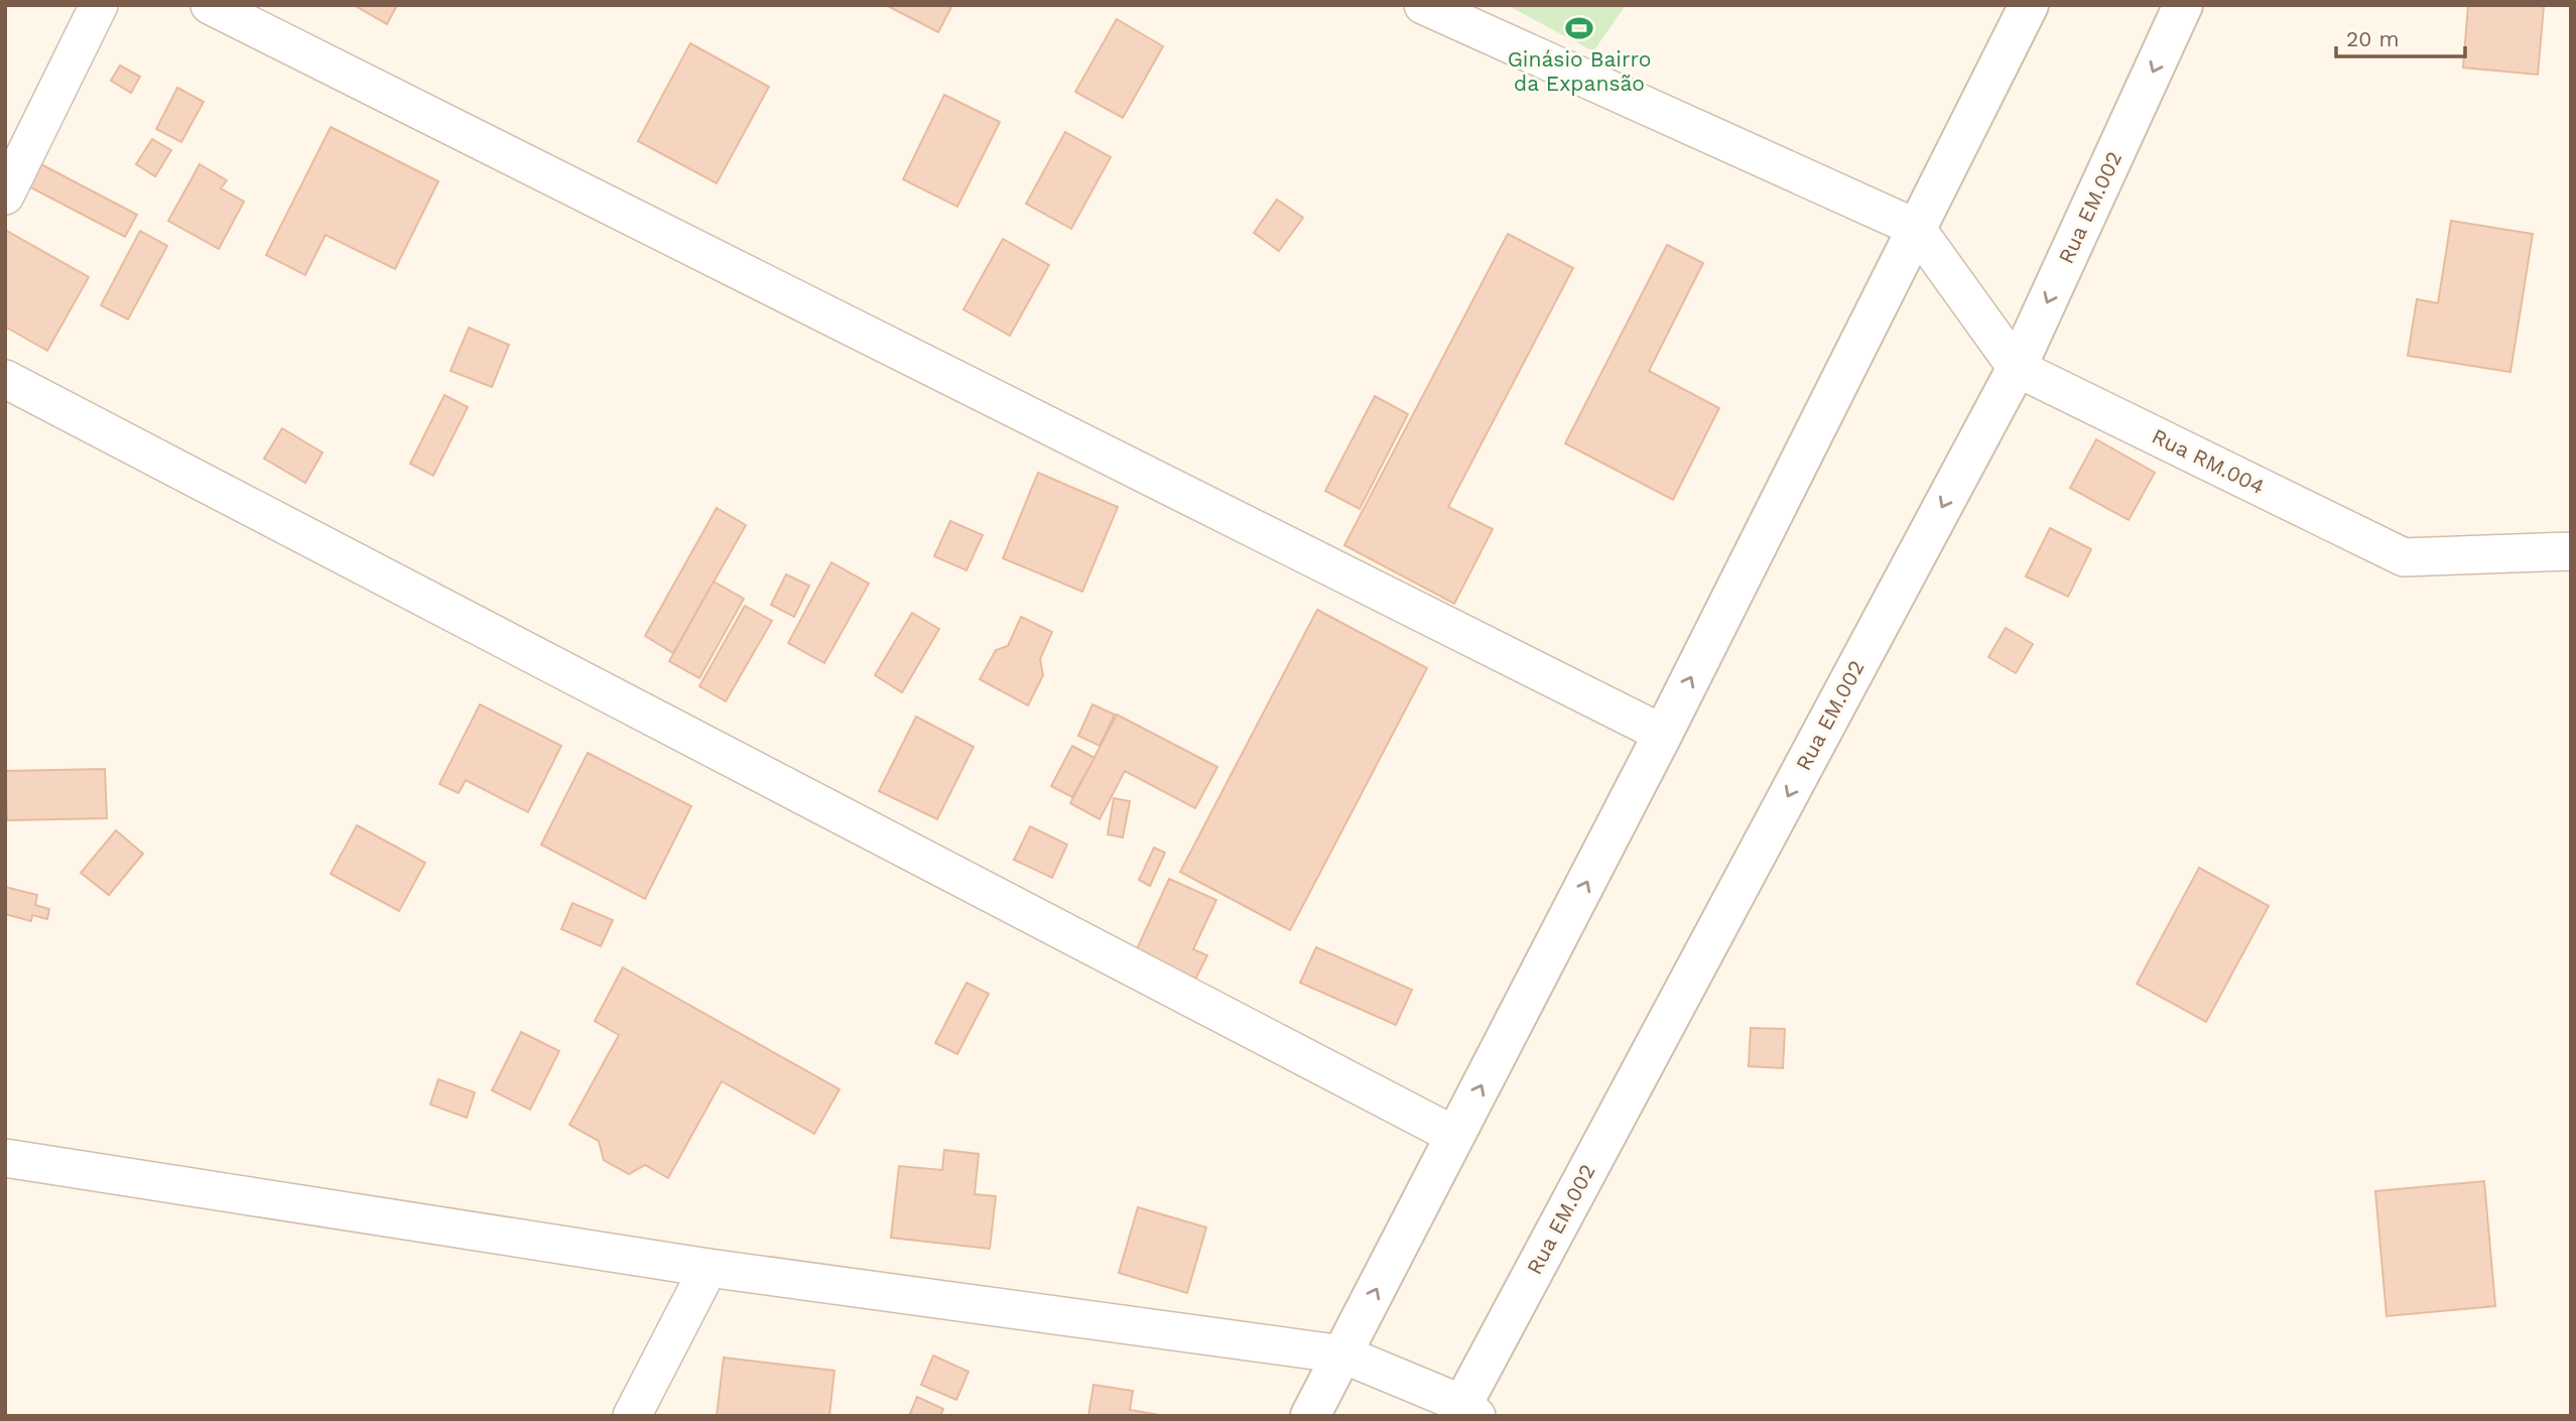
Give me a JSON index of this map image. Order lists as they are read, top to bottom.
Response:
{
  "streets": {
    "street": ["Rua EM.002", "Rua RM.004"]
  },
  "crossings": [
    ["Rua EM.002", "Rua RM.004"]
  ],
  "places": {
    "sports": ["Ginásio Bairro da Expansão"]
  },
  "scale_bar": "20 m"
}
